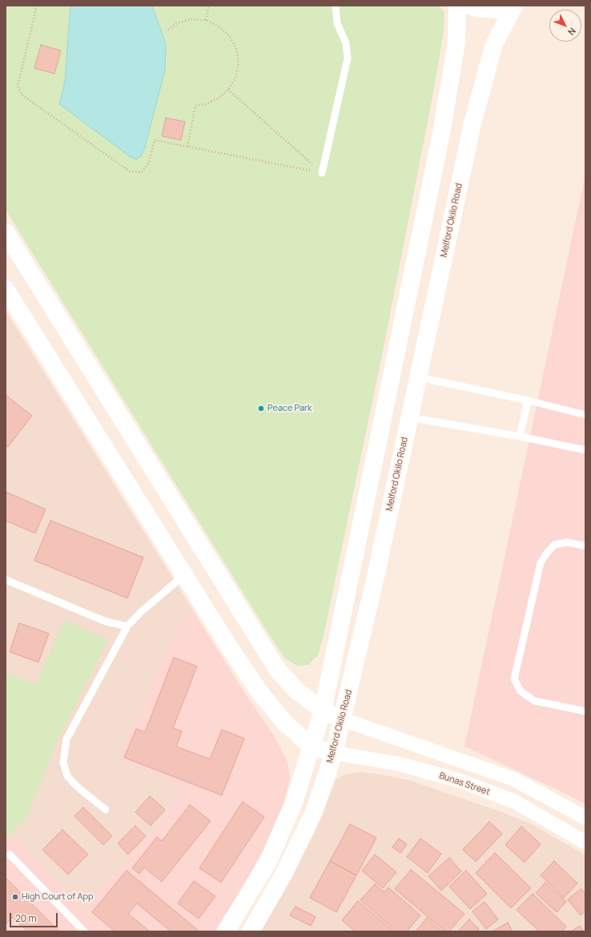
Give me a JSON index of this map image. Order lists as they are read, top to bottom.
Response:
{
  "streets": {
    "main road": ["Melford Okilo Road"],
    "street": ["Bunas Street"]
  },
  "crossings": [
    ["Melford Okilo Road", "Bunas Street"]
  ],
  "places": ["Peace Park", "High Court of App"],
  "scale_bar": "20 m",
  "north": "bottom right"
}
